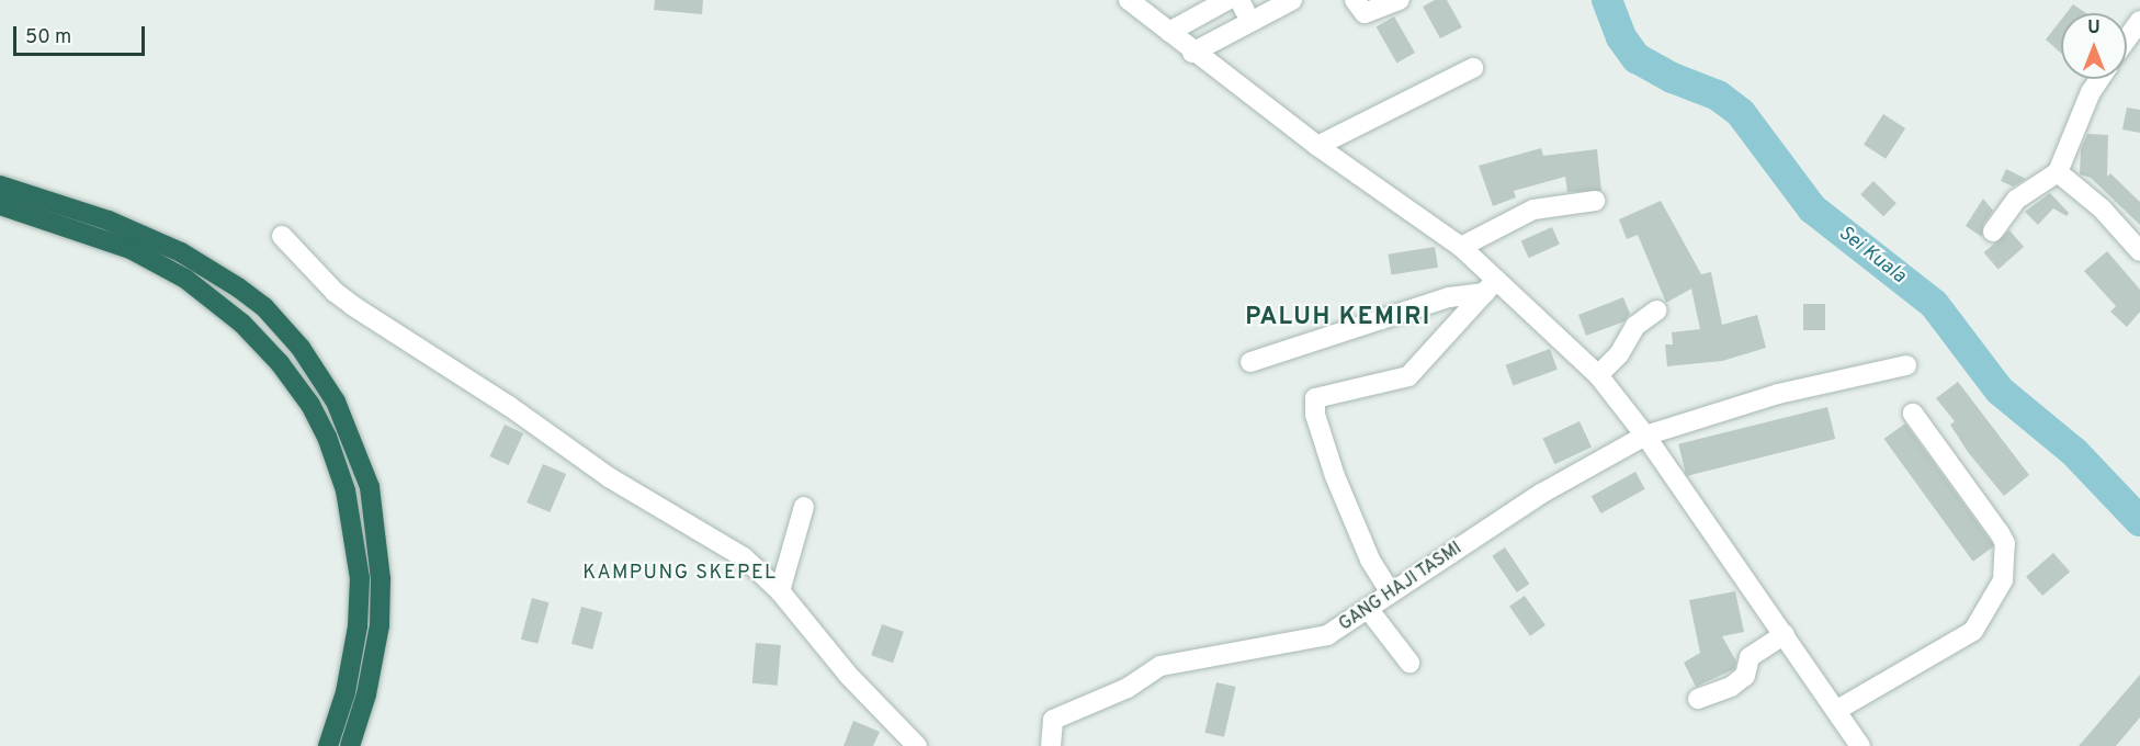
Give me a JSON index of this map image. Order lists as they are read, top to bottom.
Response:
{
  "streets": {
    "street": ["GANG HAJI TASMI"]
  },
  "districts": ["PALUH KEMIRI", "KAMPUNG SKEPEL"],
  "water": ["Sei Kuala"],
  "scale_bar": "50 m",
  "north": "top"
}
